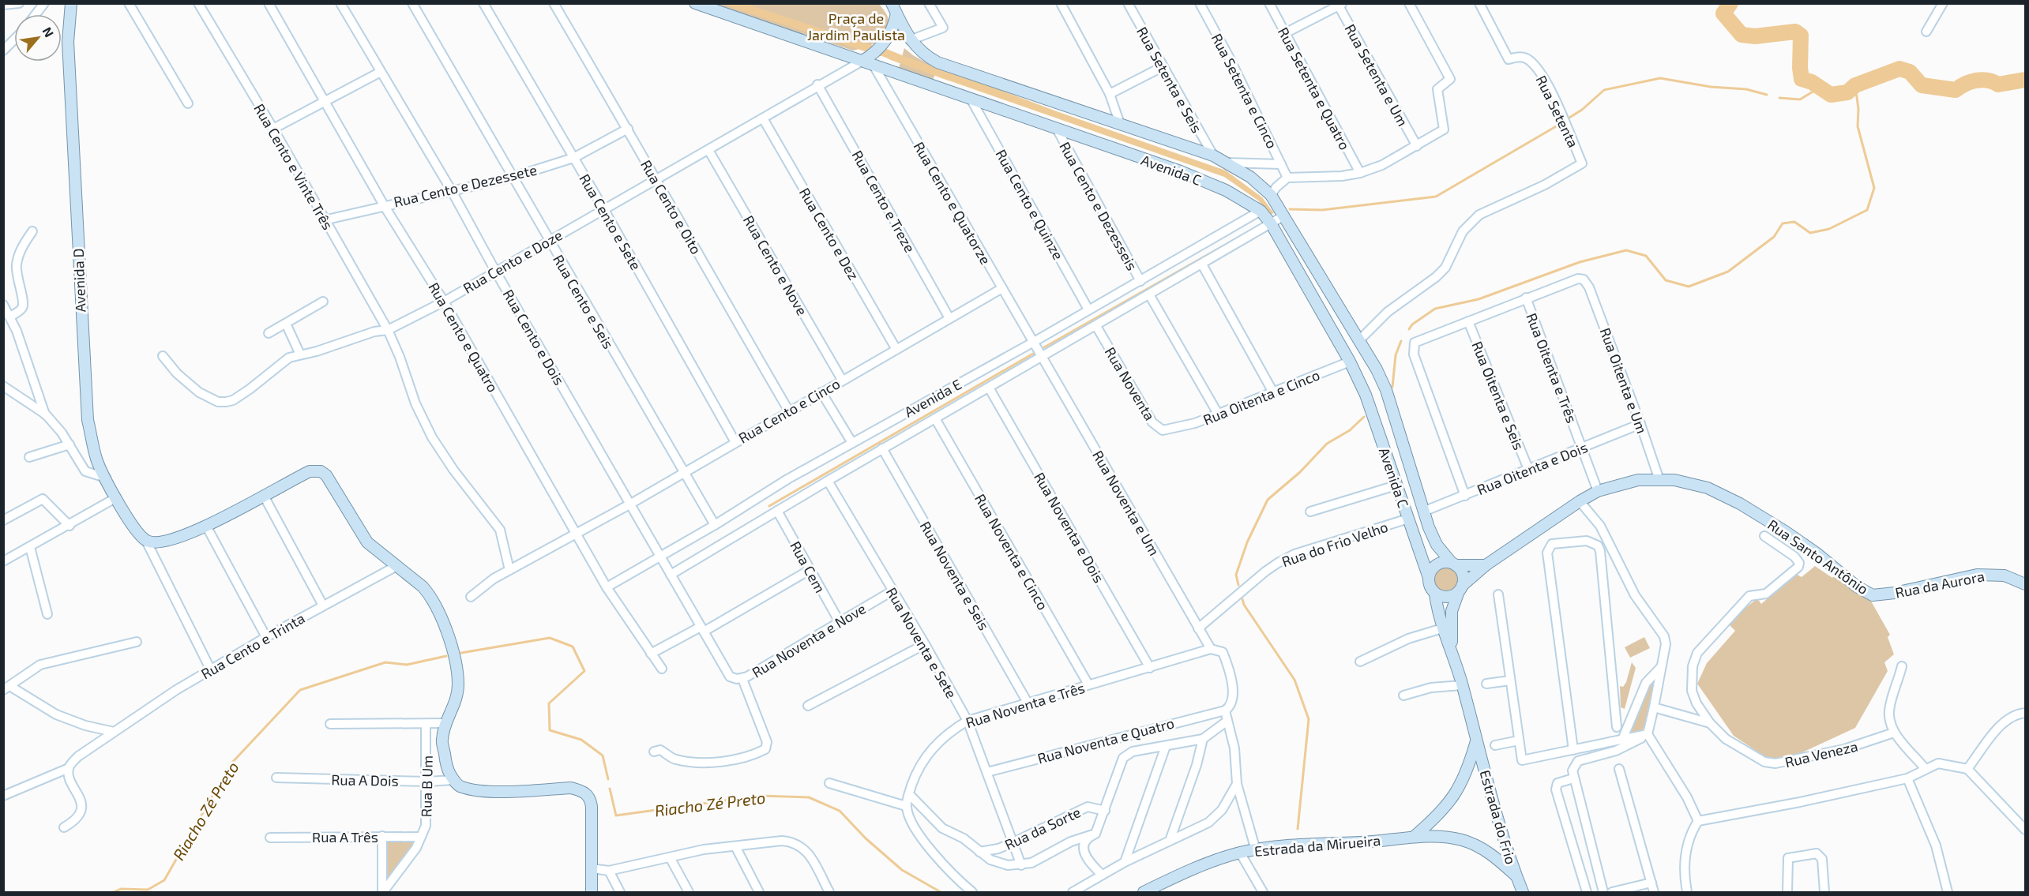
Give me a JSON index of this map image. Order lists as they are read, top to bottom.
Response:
{
  "streets": {
    "main road": [
      "Avenida C",
      "Avenida D",
      "Rua Santo Antônio",
      "Rua da Aurora",
      "Estrada do Frio",
      "Estrada da Mirueira"
    ],
    "street": [
      "Rua Setenta e Um",
      "Rua Setenta e Seis",
      "Rua Setenta e Quatro",
      "Rua Setenta e Cinco",
      "Rua Setenta",
      "Rua Cento e Vinte Três",
      "Rua Cento e Dezessete",
      "Rua Cento e Treze",
      "Rua Cento e Quatorze",
      "Rua Cento e Quinze",
      "Rua Cento e Dezesseis",
      "Rua Cento e Oito",
      "Rua Cento e Sete",
      "Rua Cento e Dez",
      "Rua Cento e Doze",
      "Rua Cento e Nove",
      "Rua Cento e Seis",
      "Rua Cento e Quatro",
      "Rua Cento e Dois",
      "Rua Oitenta e Três",
      "Rua Oitenta e Um",
      "Rua Noventa",
      "Rua Oitenta e Seis",
      "Rua Oitenta e Cinco",
      "Avenida E",
      "Rua Cento e Cinco",
      "Rua Oitenta e Dois",
      "Rua Noventa e Um",
      "Rua Noventa e Dois",
      "Rua do Frio Velho",
      "Rua Noventa e Cinco",
      "Rua Cem",
      "Rua Noventa e Seis",
      "Rua Noventa e Nove",
      "Rua Noventa e Sete",
      "Rua Cento e Trinta",
      "Rua Noventa e Três",
      "Rua Noventa e Quatro",
      "Rua Veneza",
      "Rua A Dois",
      "Rua B Um",
      "Rua da Sorte",
      "Rua A Três"
    ]
  },
  "crossings": [
    ["Rua Setenta e Seis", "Avenida C"],
    ["Rua Setenta", "Avenida C"],
    ["Rua Cento e Vinte Três", "Rua Cento e Dezessete"],
    ["Rua Cento e Vinte Três", "Rua Cento e Doze"],
    ["Rua Cento e Vinte Três", "Rua Cento e Cinco"],
    ["Avenida C", "Rua Cento e Quatorze"],
    ["Avenida C", "Rua Cento e Quinze"],
    ["Avenida C", "Rua Cento e Dezesseis"],
    ["Avenida C", "Rua Cento e Doze"],
    ["Avenida C", "Rua Oitenta e Cinco"],
    ["Avenida C", "Avenida E"],
    ["Avenida C", "Rua Oitenta e Dois"],
    ["Avenida C", "Rua do Frio Velho"],
    ["Rua Cento e Dezessete", "Rua Cento e Oito"],
    ["Rua Cento e Dezessete", "Rua Cento e Sete"],
    ["Rua Cento e Dezessete", "Rua Cento e Seis"],
    ["Rua Cento e Dezessete", "Rua Cento e Quatro"],
    ["Rua Cento e Dezessete", "Rua Cento e Dois"],
    ["Rua Cento e Treze", "Rua Cento e Doze"],
    ["Rua Cento e Treze", "Rua Cento e Cinco"],
    ["Rua Cento e Quatorze", "Rua Cento e Doze"],
    ["Rua Cento e Quatorze", "Avenida E"],
    ["Rua Cento e Quatorze", "Rua Cento e Cinco"],
    ["Rua Cento e Quatorze", "Rua Noventa e Um"],
    ["Rua Cento e Quinze", "Avenida E"],
    ["Rua Cento e Dezesseis", "Avenida E"],
    ["Rua Cento e Oito", "Rua Cento e Doze"],
    ["Rua Cento e Oito", "Rua Cento e Cinco"],
    ["Rua Cento e Sete", "Rua Cento e Doze"],
    ["Rua Cento e Sete", "Rua Cento e Cinco"],
    ["Rua Cento e Dez", "Rua Cento e Doze"],
    ["Rua Cento e Dez", "Rua Cento e Cinco"],
    ["Rua Cento e Doze", "Rua Cento e Nove"],
    ["Rua Cento e Doze", "Rua Cento e Seis"],
    ["Rua Cento e Doze", "Rua Cento e Quatro"],
    ["Rua Cento e Doze", "Rua Cento e Dois"],
    ["Rua Cento e Nove", "Rua Cento e Cinco"],
    ["Rua Cento e Seis", "Avenida E"],
    ["Rua Cento e Seis", "Rua Cento e Cinco"],
    ["Rua Cento e Quatro", "Avenida E"],
    ["Rua Cento e Quatro", "Rua Cento e Cinco"],
    ["Rua Cento e Dois", "Avenida E"],
    ["Rua Cento e Dois", "Rua Cento e Cinco"],
    ["Rua Cento e Dois", "Rua Noventa e Nove"],
    ["Rua Oitenta e Três", "Rua Oitenta e Um"],
    ["Rua Oitenta e Três", "Rua Oitenta e Dois"],
    ["Rua Oitenta e Um", "Rua Oitenta e Dois"],
    ["Rua Oitenta e Um", "Rua Santo Antônio"],
    ["Rua Noventa", "Rua Oitenta e Cinco"],
    ["Rua Noventa", "Avenida E"],
    ["Rua Oitenta e Seis", "Rua Oitenta e Dois"],
    ["Avenida E", "Rua Noventa e Um"],
    ["Avenida E", "Rua Noventa e Dois"],
    ["Avenida E", "Rua Noventa e Cinco"],
    ["Avenida E", "Rua Cem"],
    ["Avenida E", "Rua Noventa e Seis"],
    ["Avenida E", "Rua Noventa e Sete"],
    ["Rua Noventa e Um", "Rua do Frio Velho"],
    ["Rua Noventa e Um", "Rua Noventa e Três"],
    ["Rua Noventa e Dois", "Rua Noventa e Três"],
    ["Rua Noventa e Cinco", "Rua Noventa e Três"],
    ["Rua Santo Antônio", "Rua da Aurora"],
    ["Rua Cem", "Rua Noventa e Nove"],
    ["Rua Noventa e Seis", "Rua Noventa e Três"],
    ["Rua Noventa e Nove", "Rua Noventa e Sete"],
    ["Rua Noventa e Sete", "Rua Noventa e Três"],
    ["Rua Noventa e Sete", "Rua Noventa e Quatro"],
    ["Rua Noventa e Sete", "Rua da Sorte"],
    ["Rua A Dois", "Rua B Um"],
    ["Rua B Um", "Rua A Três"],
    ["Estrada do Frio", "Estrada da Mirueira"]
  ],
  "water": ["Riacho Zé Preto"],
  "parks": ["Praça de Jardim Paulista"],
  "north": "top right"
}
